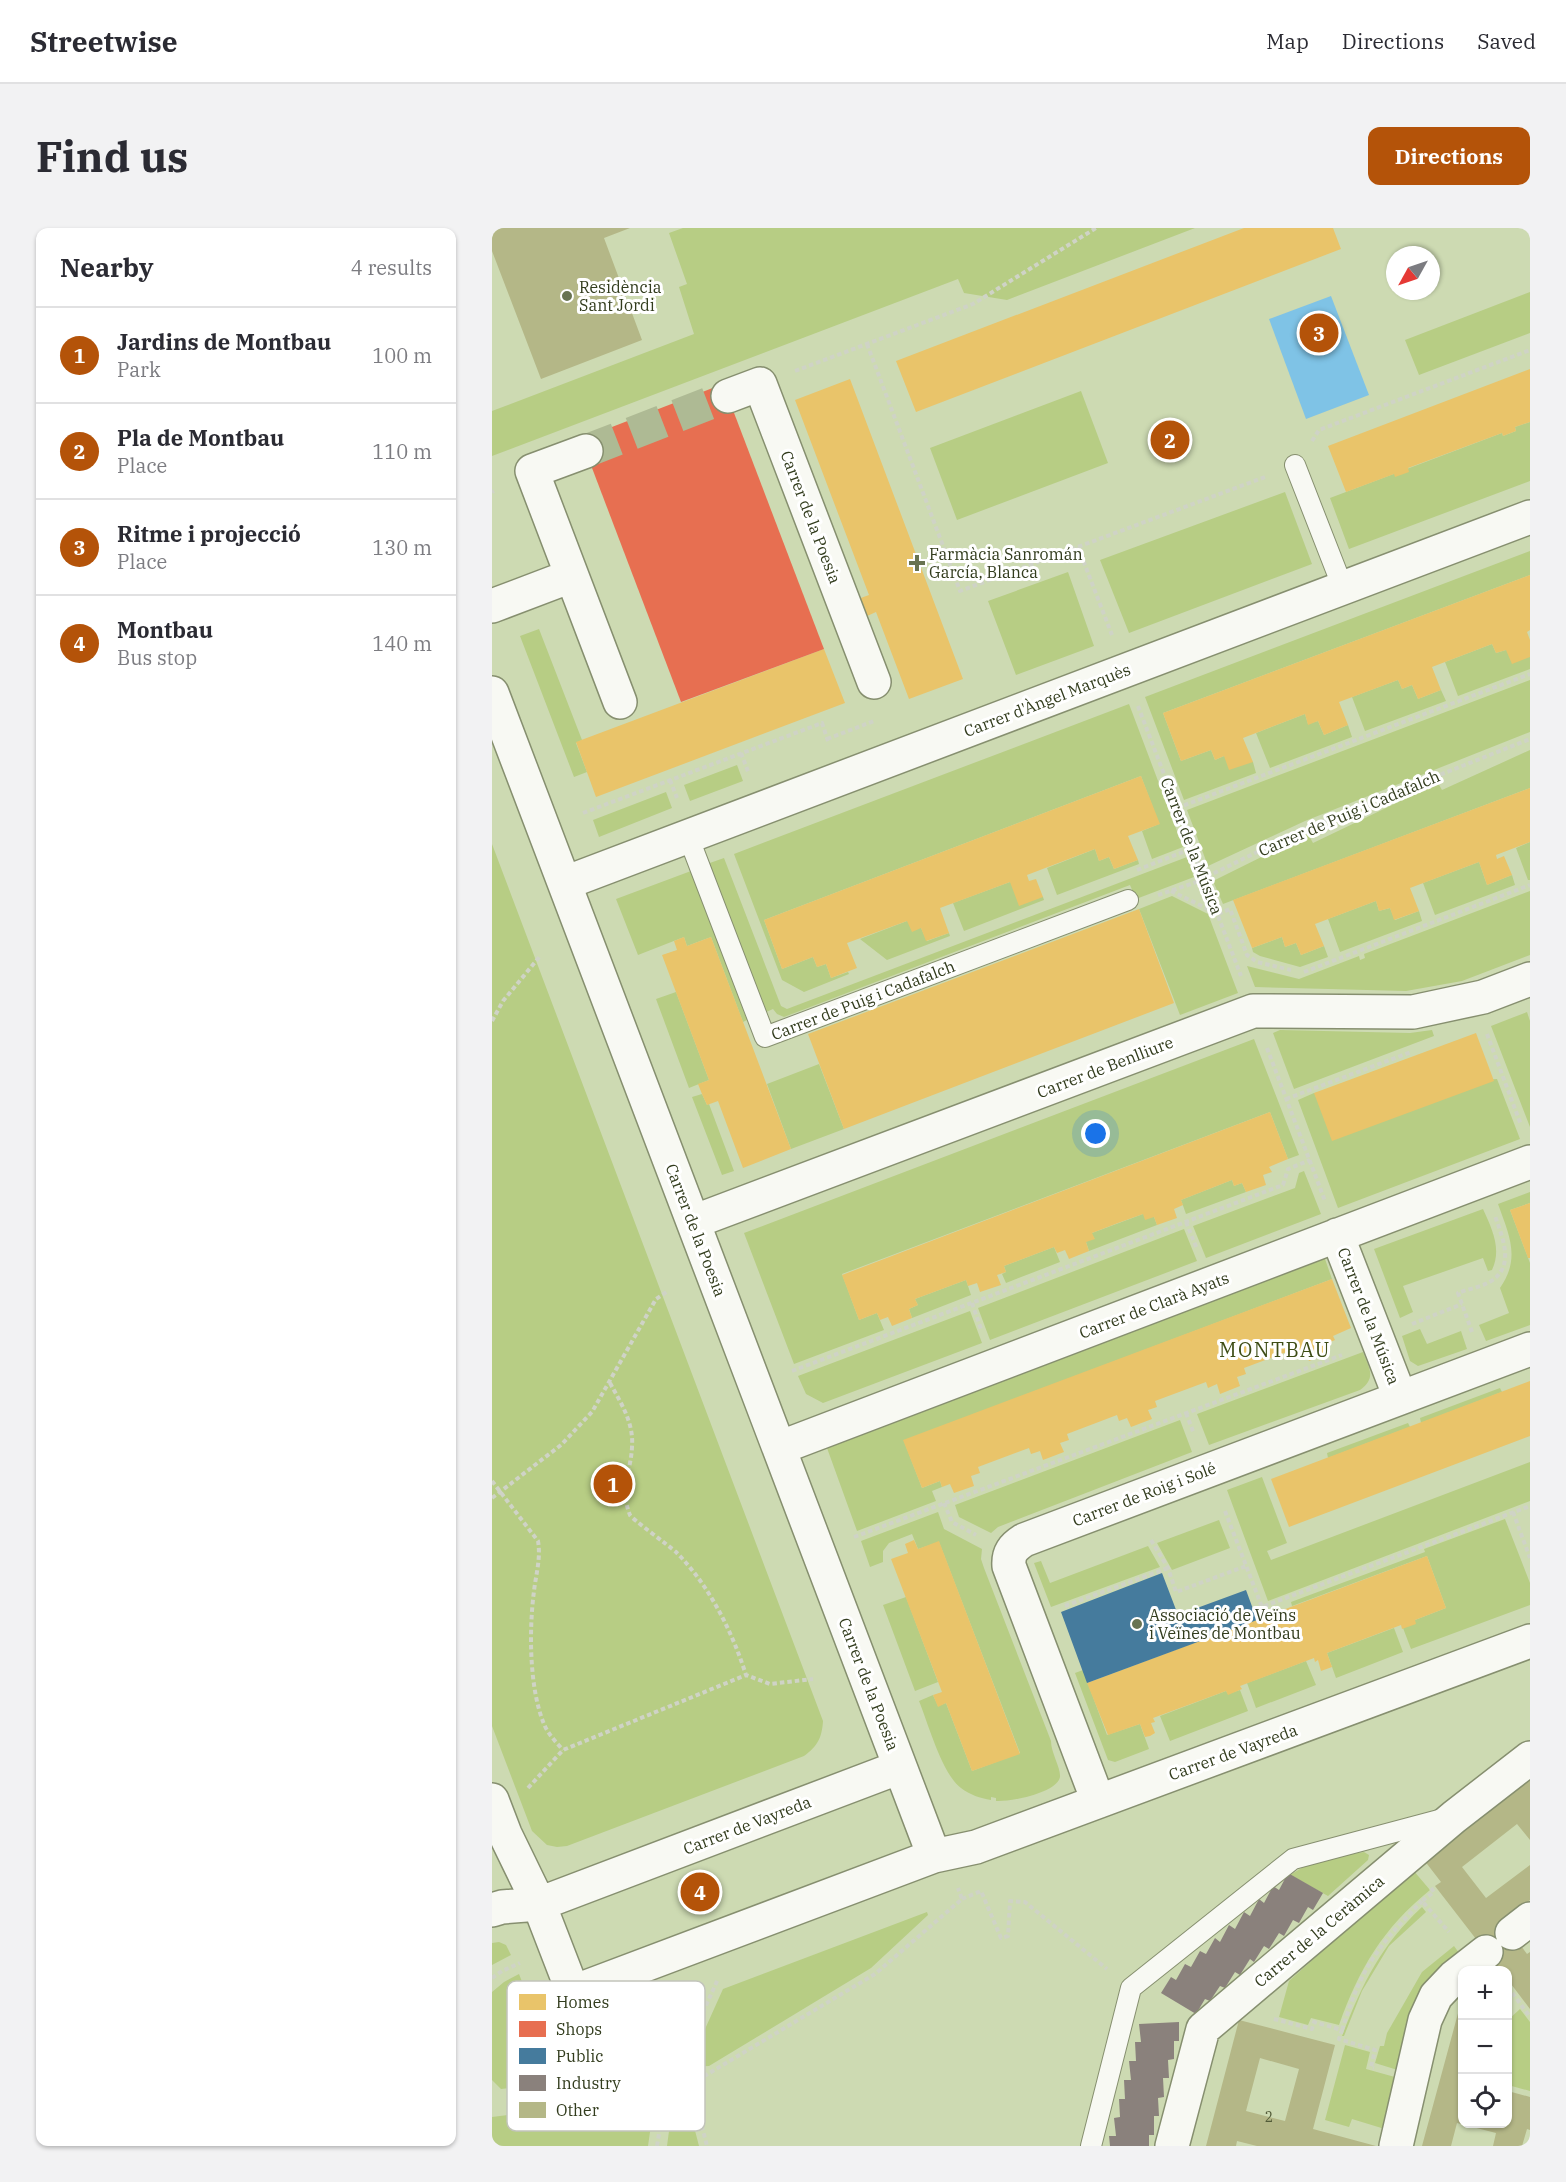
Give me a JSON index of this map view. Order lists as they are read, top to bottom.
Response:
{
  "streets": {
    "street": [
      "Carrer de la Poesia",
      "Carrer d'Àngel Marquès",
      "Carrer de la Música",
      "Carrer de Benlliure",
      "Carrer de Clarà Ayats",
      "Carrer de Roig i Solé",
      "Carrer de Vayreda",
      "Carrer de la Ceràmica"
    ],
    "lane": ["Carrer de Puig i Cadafalch"]
  },
  "crossings": [
    ["Carrer de la Poesia", "Carrer d'Àngel Marquès"],
    ["Carrer de la Poesia", "Carrer de Benlliure"],
    ["Carrer de la Poesia", "Carrer de Clarà Ayats"],
    ["Carrer de la Poesia", "Carrer de Vayreda"],
    ["Carrer d'Àngel Marquès", "Carrer de Puig i Cadafalch"],
    ["Carrer de Puig i Cadafalch", "Carrer de la Música"],
    ["Carrer de la Música", "Carrer de Clarà Ayats"],
    ["Carrer de la Música", "Carrer de Roig i Solé"],
    ["Carrer de Roig i Solé", "Carrer de Vayreda"]
  ],
  "districts": ["MONTBAU"],
  "places": {
    "other": ["Residència Sant Jordi", "Associació de Veïns i Veïnes de Montbau"],
    "health": ["Farmàcia Sanromán García, Blanca"]
  },
  "house_numbers": ["2"],
  "legend": [
    "Homes",
    "Shops",
    "Public",
    "Industry",
    "Other"
  ],
  "north": "bottom left",
  "page": {
    "header": "Streetwise",
    "nav": ["Map", "Directions", "Saved"],
    "buttons": "Directions",
    "title": "Find us",
    "heading": ["Nearby", "4 results"],
    "list": [
      {
        "mark": "1",
        "name": "Jardins de Montbau",
        "note": "Park",
        "value": "100 m"
      },
      {
        "mark": "2",
        "name": "Pla de Montbau",
        "note": "Place",
        "value": "110 m"
      },
      {
        "mark": "3",
        "name": "Ritme i projecció",
        "note": "Place",
        "value": "130 m"
      },
      {
        "mark": "4",
        "name": "Montbau",
        "note": "Bus stop",
        "value": "140 m"
      }
    ],
    "pins": [
      "3",
      "2",
      "1",
      "4"
    ],
    "map_buttons": ["+", "−"]
  }
}
